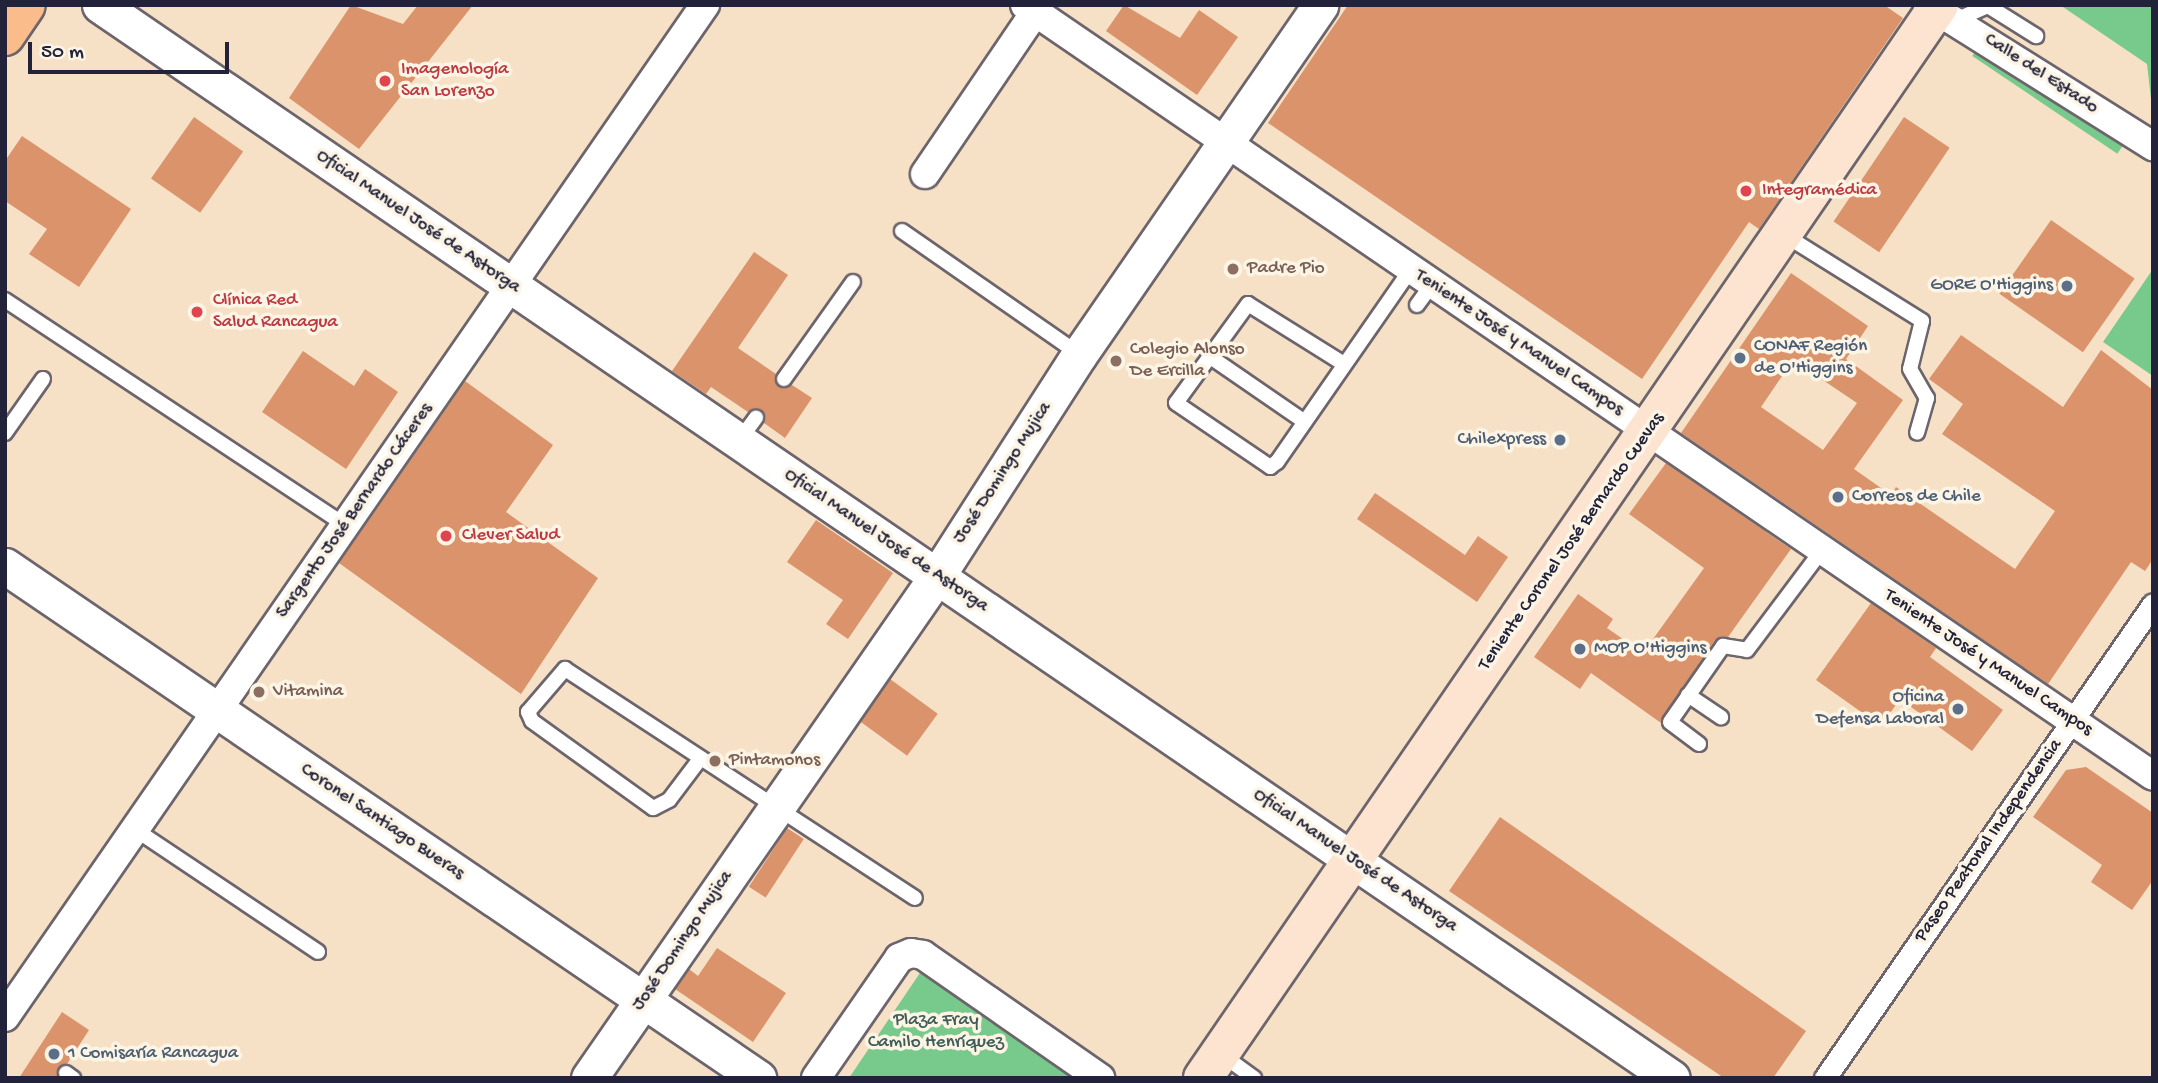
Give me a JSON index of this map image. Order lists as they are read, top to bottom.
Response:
{
  "streets": {
    "main road": ["Teniente Coronel José Bernardo Cuevas"],
    "street": [
      "Calle del Estado",
      "Oficial Manuel José de Astorga",
      "Teniente José y Manuel Campos",
      "José Domingo Mujica",
      "Sargento José Bernardo Cáceres",
      "Coronel Santiago Bueras",
      "Paseo Peatonal Independencia"
    ]
  },
  "crossings": [
    ["Calle del Estado", "Teniente Coronel José Bernardo Cuevas"],
    ["Oficial Manuel José de Astorga", "José Domingo Mujica"],
    ["Oficial Manuel José de Astorga", "Sargento José Bernardo Cáceres"],
    ["Oficial Manuel José de Astorga", "Teniente Coronel José Bernardo Cuevas"],
    ["Teniente José y Manuel Campos", "José Domingo Mujica"],
    ["Teniente José y Manuel Campos", "Teniente Coronel José Bernardo Cuevas"],
    ["Teniente José y Manuel Campos", "Paseo Peatonal Independencia"],
    ["José Domingo Mujica", "Coronel Santiago Bueras"],
    ["Sargento José Bernardo Cáceres", "Coronel Santiago Bueras"]
  ],
  "parks": ["Plaza Fray Camilo Henríquez"],
  "places": [
    "Imagenología San Lorenzo",
    "Integramédica",
    "Padre Pio",
    "GORE O'Higgins",
    "Clínica Red Salud Rancagua",
    "CONAF Región de O'Higgins",
    "Colegio Alonso De Ercilla",
    "Chilexpress",
    "Correos de Chile",
    "Clever Salud",
    "MOP O'Higgins",
    "Vitamina",
    "Oficina Defensa Laboral",
    "Pintamonos",
    "1 Comisaría Rancagua"
  ],
  "scale_bar": "50 m"
}
